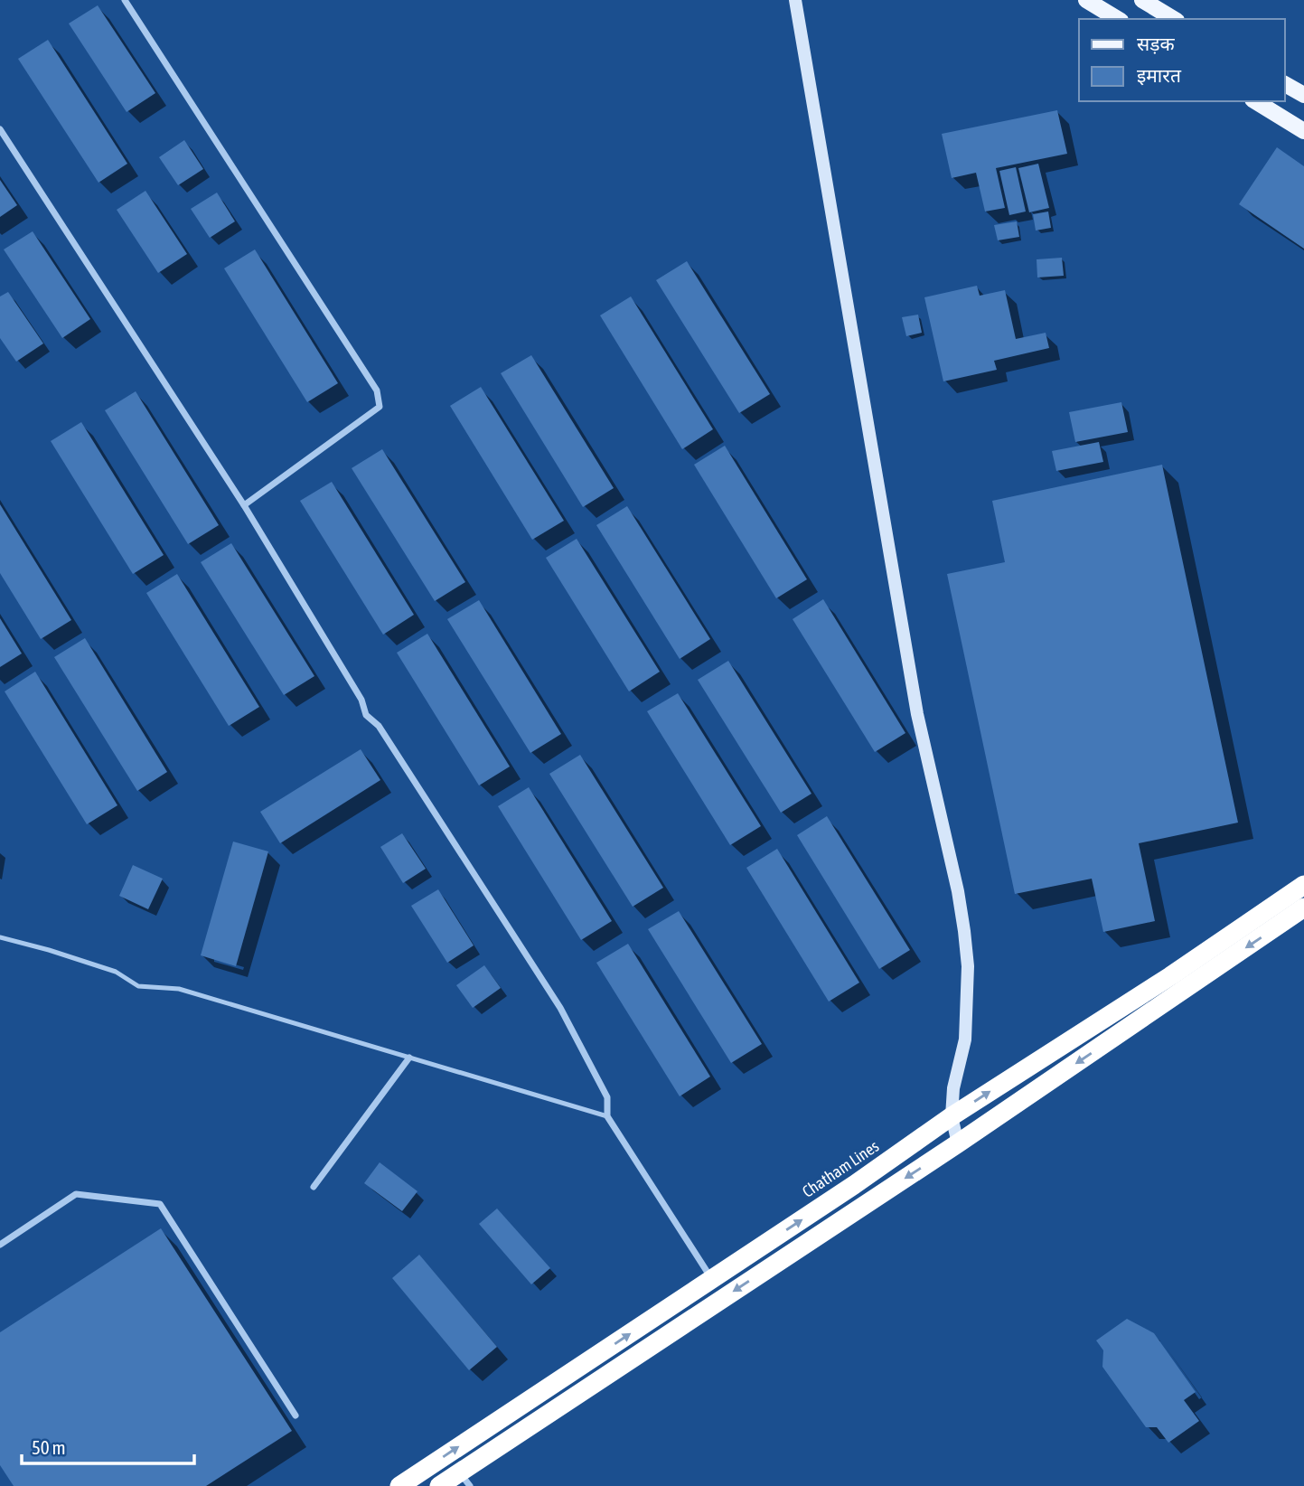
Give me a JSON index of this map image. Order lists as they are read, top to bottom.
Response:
{
  "streets": {
    "highway": ["Chatham Lines"]
  },
  "legend": ["सड़क", "इमारत"],
  "scale_bar": "50 m"
}
